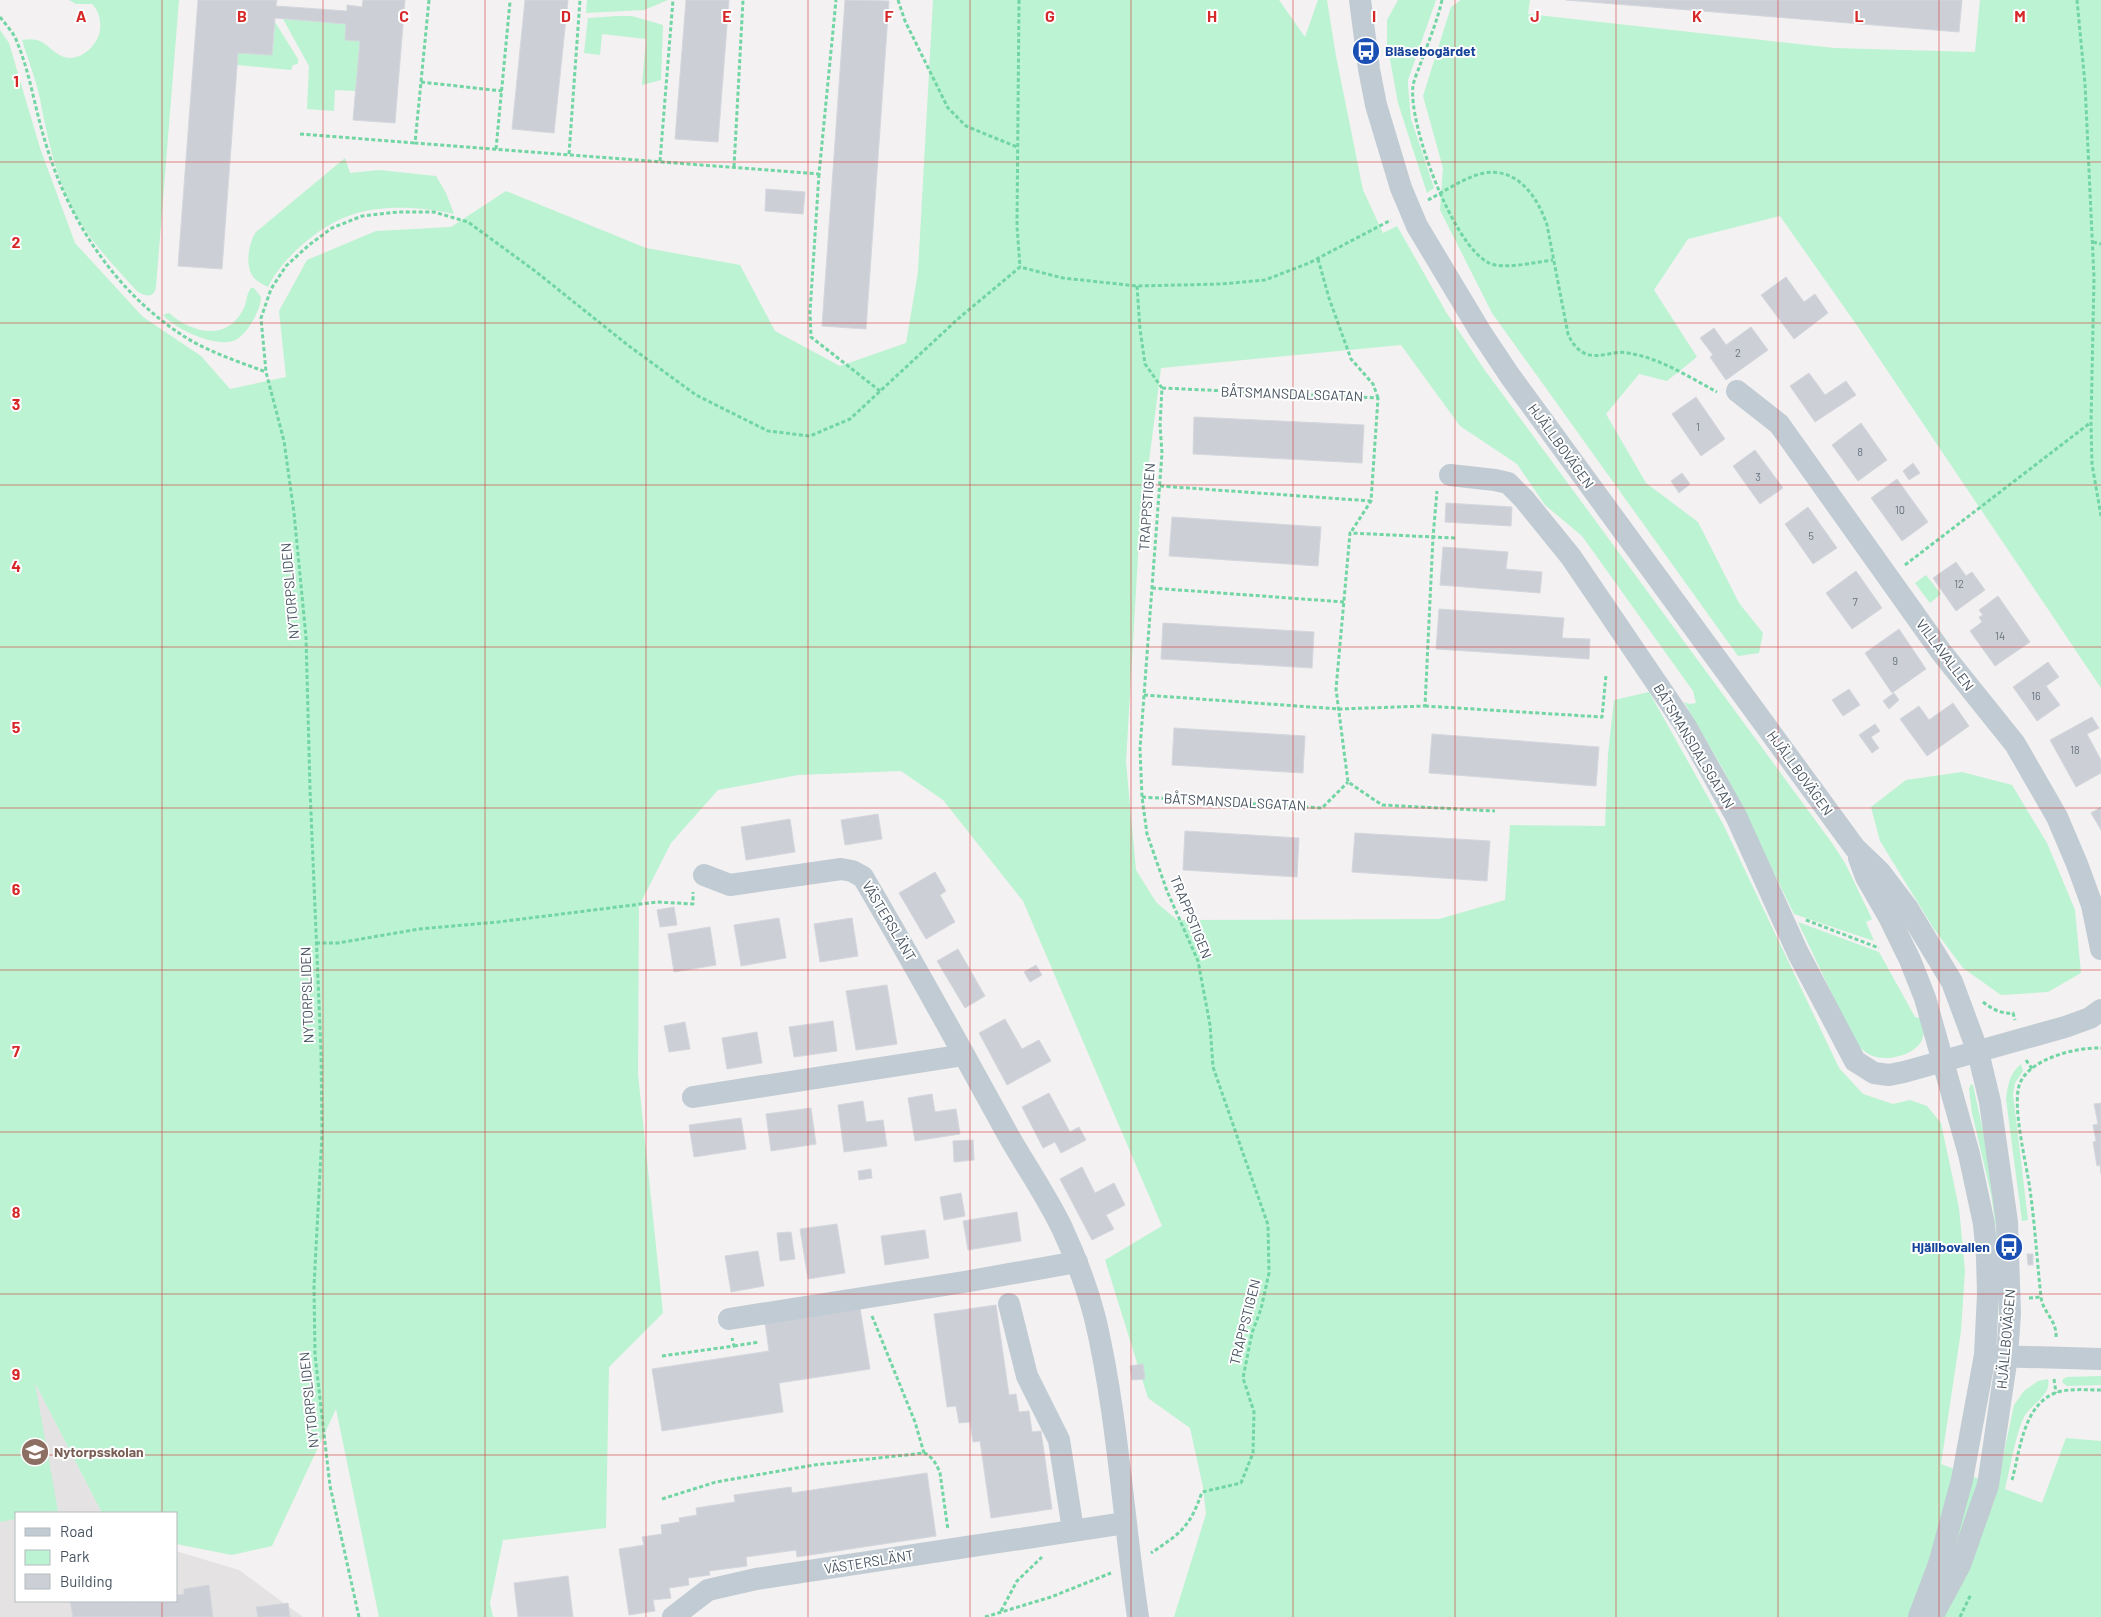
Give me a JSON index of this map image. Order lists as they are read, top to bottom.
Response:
{
  "streets": {
    "street": [
      "BÅTSMANSDALSGATAN",
      "HJÄLLBOVÄGEN",
      "VILLAVALLEN",
      "VÄSTERSLÄNT"
    ],
    "path": ["TRAPPSTIGEN", "NYTORPSLIDEN"]
  },
  "crossings": [
    ["BÅTSMANSDALSGATAN", "HJÄLLBOVÄGEN"],
    ["BÅTSMANSDALSGATAN", "TRAPPSTIGEN"]
  ],
  "places": {
    "bus stop": ["Bläsebogärdet", "Hjällbovallen"],
    "school or university": ["Nytorpsskolan"]
  },
  "house_numbers": [
    "2",
    "1",
    "8",
    "3",
    "10",
    "5",
    "12",
    "7",
    "14",
    "9",
    "16",
    "18"
  ],
  "legend": ["Road", "Park", "Building"],
  "grid": {
    "columns": [
      "A",
      "B",
      "C",
      "D",
      "E",
      "F",
      "G",
      "H",
      "I",
      "J",
      "K",
      "L",
      "M"
    ],
    "rows": [
      "1",
      "2",
      "3",
      "4",
      "5",
      "6",
      "7",
      "8",
      "9"
    ]
  }
}
